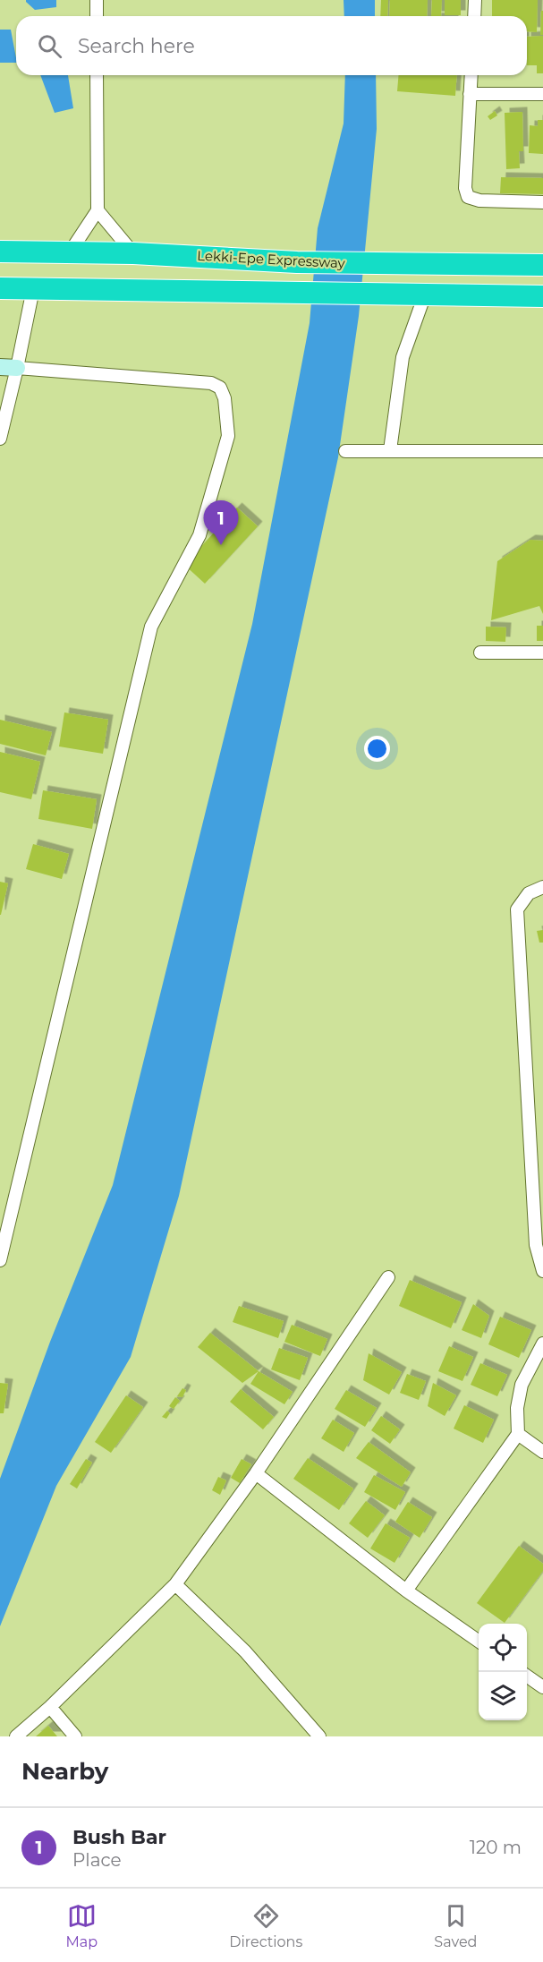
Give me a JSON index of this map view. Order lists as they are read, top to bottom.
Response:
{
  "streets": {
    "highway": ["Lekki-Epe Expressway"]
  },
  "page": {
    "search": "Search here",
    "pins": "1",
    "heading": "Nearby",
    "list": [
      {
        "mark": "1",
        "name": "Bush Bar",
        "note": "Place",
        "value": "120 m"
      }
    ],
    "nav": ["Map", "Directions", "Saved"]
  }
}
